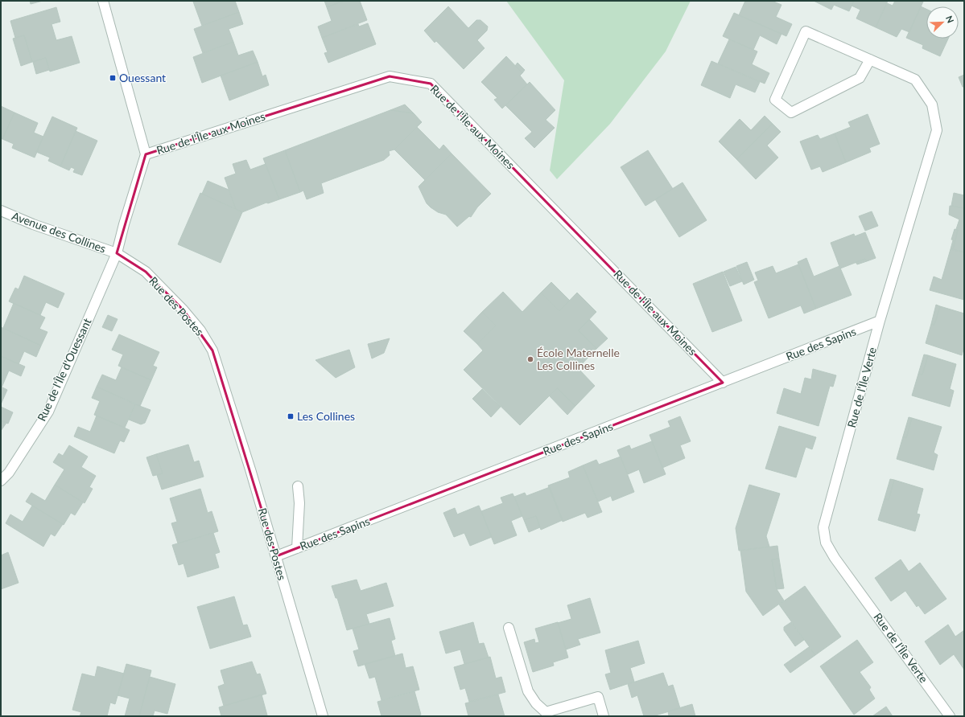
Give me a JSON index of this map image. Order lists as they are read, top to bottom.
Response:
{
  "streets": {
    "street": [
      "Rue de l'Île aux Moines",
      "Avenue des Collines",
      "Rue des Postes",
      "Rue des Sapins",
      "Rue de l'Île d'Ouessant",
      "Rue de l'Île Verte"
    ]
  },
  "crossings": [
    ["Rue de l'Île aux Moines", "Rue des Sapins"],
    ["Avenue des Collines", "Rue des Postes"],
    ["Avenue des Collines", "Rue de l'Île d'Ouessant"],
    ["Rue des Postes", "Rue des Sapins"],
    ["Rue des Postes", "Rue de l'Île d'Ouessant"],
    ["Rue des Sapins", "Rue de l'Île Verte"]
  ],
  "places": {
    "transit": ["Ouessant", "Les Collines"],
    "other": ["École Maternelle Les Collines"]
  },
  "north": "top right"
}
